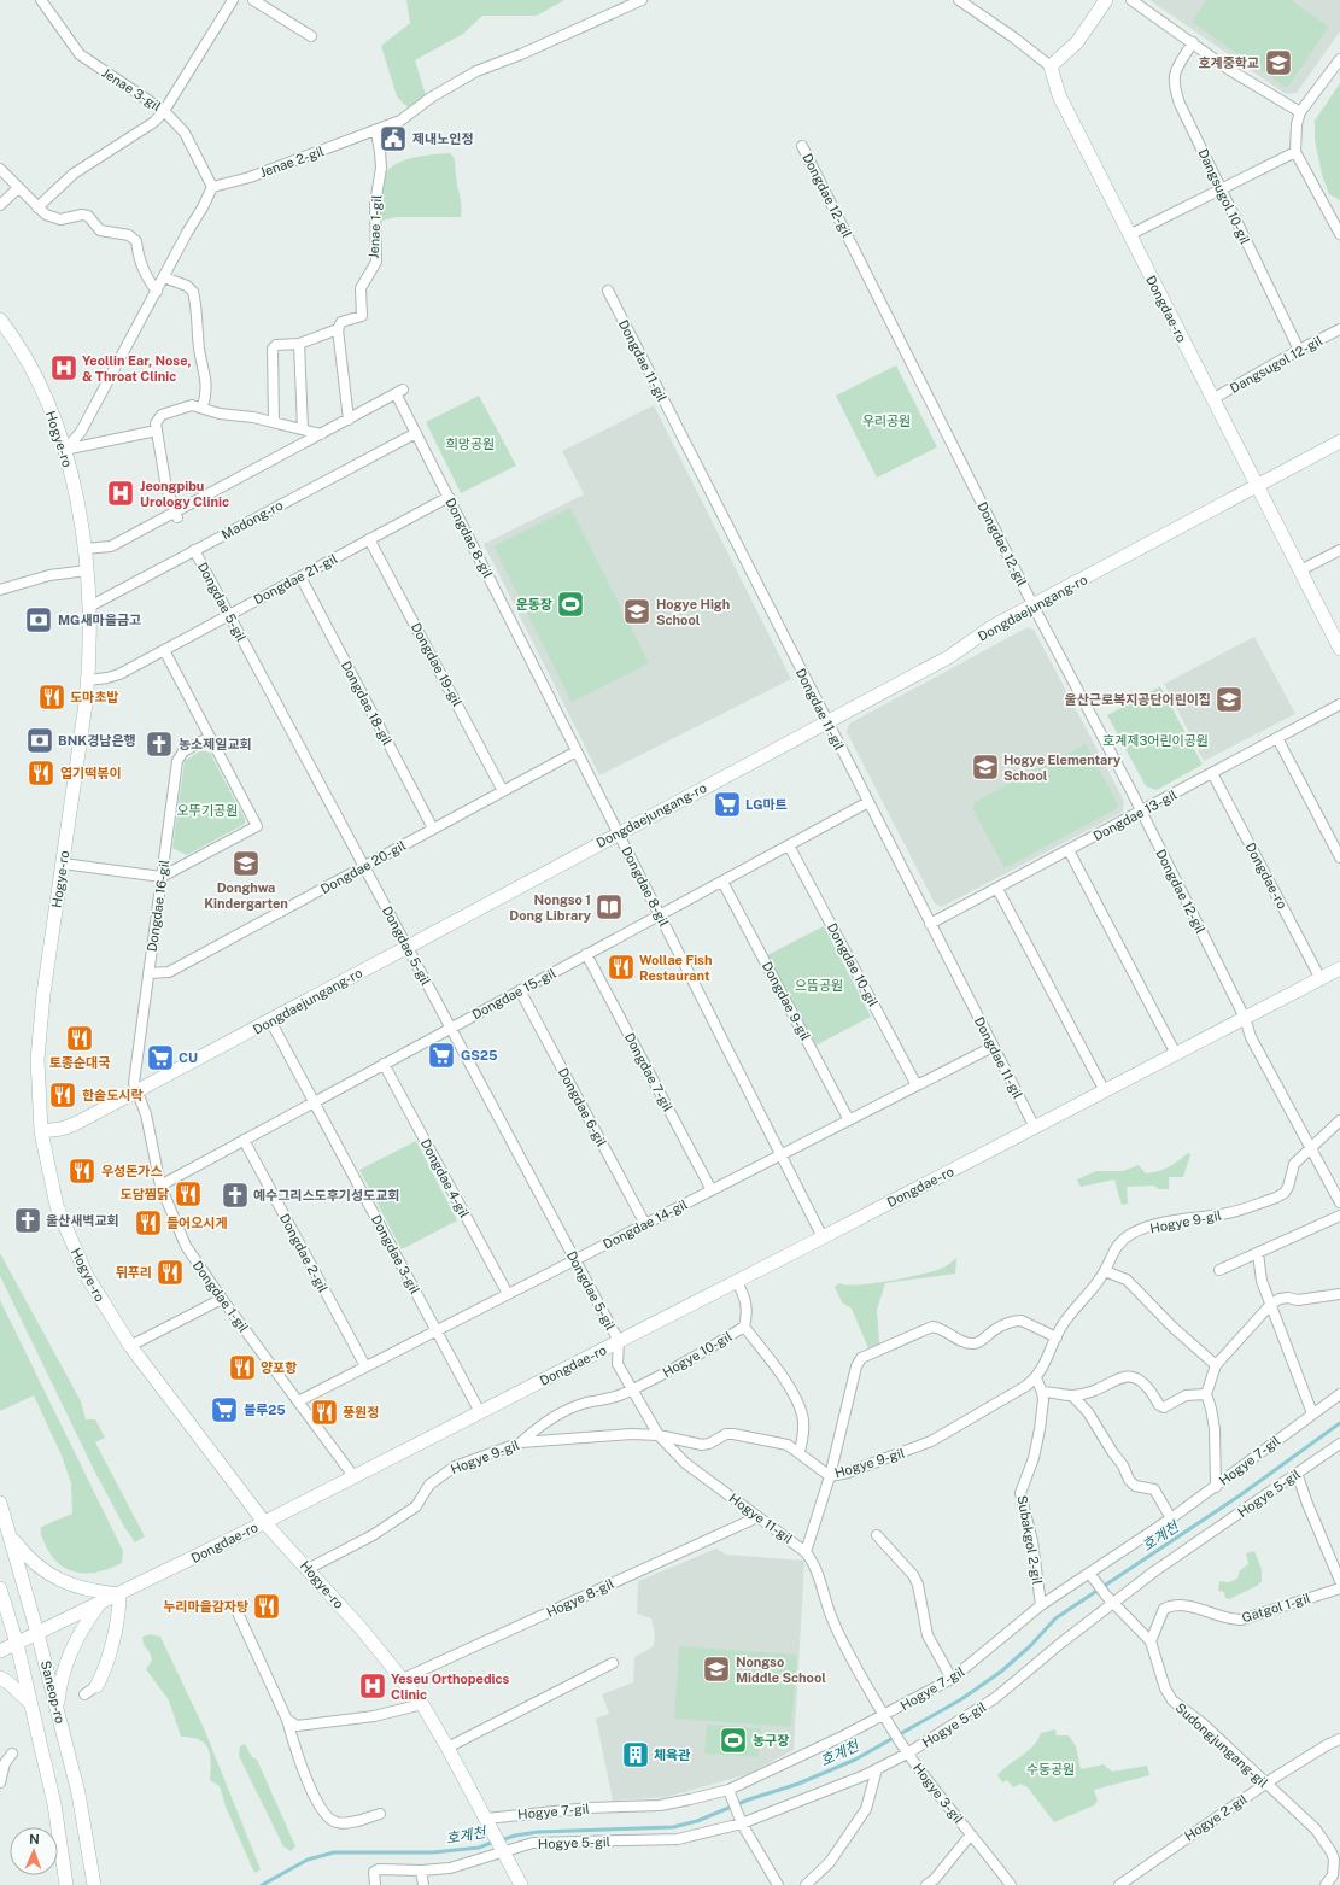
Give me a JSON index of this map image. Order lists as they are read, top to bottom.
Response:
{
  "streets": {
    "street": [
      "Jenae 3-gil",
      "Jenae 2-gil",
      "Dongdae 12-gil",
      "Dangsugol 10-gil",
      "Jenae 1-gil",
      "Dongdae-ro",
      "Dongdae 11-gil",
      "Dangsugol 12-gil",
      "Hogye-ro",
      "Madong-ro",
      "Dongdae 8-gil",
      "Dongdae 21-gil",
      "Dongdae 5-gil",
      "Dongdaejungang-ro",
      "Dongdae 19-gil",
      "Dongdae 18-gil",
      "Dongdae 13-gil",
      "Dongdae 20-gil",
      "Dongdae 16-gil",
      "Dongdae 10-gil",
      "Dongdae 15-gil",
      "Dongdae 9-gil",
      "Dongdae 7-gil",
      "Dongdae 6-gil",
      "Dongdae 4-gil",
      "Hogye 9-gil",
      "Dongdae 14-gil",
      "Dongdae 2-gil",
      "Dongdae 3-gil",
      "Dongdae 1-gil",
      "Hogye 10-gil",
      "Hogye 7-gil",
      "Hogye 5-gil",
      "Hogye 11-gil",
      "Subakgol 2-gil",
      "Hogye 8-gil",
      "Gatgol 1-gil",
      "Saneop-ro",
      "Sudongjungang-gil",
      "Hogye 3-gil",
      "Hogye 2-gil"
    ]
  },
  "crossings": [
    ["Jenae 3-gil", "Jenae 2-gil"],
    ["Jenae 2-gil", "Jenae 1-gil"],
    ["Dongdae 12-gil", "Dongdae-ro"],
    ["Dongdae 12-gil", "Dongdaejungang-ro"],
    ["Dongdae 12-gil", "Dongdae 13-gil"],
    ["Dongdae 12-gil", "Hogye 9-gil"],
    ["Dangsugol 10-gil", "Dangsugol 12-gil"],
    ["Dongdae-ro", "Dongdae 11-gil"],
    ["Dongdae-ro", "Dangsugol 12-gil"],
    ["Dongdae-ro", "Hogye-ro"],
    ["Dongdae-ro", "Dongdae 8-gil"],
    ["Dongdae-ro", "Dongdae 5-gil"],
    ["Dongdae-ro", "Dongdaejungang-ro"],
    ["Dongdae-ro", "Dongdae 13-gil"],
    ["Dongdae-ro", "Dongdae 3-gil"],
    ["Dongdae-ro", "Dongdae 1-gil"],
    ["Dongdae-ro", "Hogye 11-gil"],
    ["Dongdae-ro", "Saneop-ro"],
    ["Dongdae 11-gil", "Dongdaejungang-ro"],
    ["Dongdae 11-gil", "Dongdae 13-gil"],
    ["Dongdae 11-gil", "Dongdae 15-gil"],
    ["Dongdae 11-gil", "Dongdae 14-gil"],
    ["Hogye-ro", "Madong-ro"],
    ["Hogye-ro", "Dongdae 21-gil"],
    ["Hogye-ro", "Dongdaejungang-ro"],
    ["Hogye-ro", "Hogye 9-gil"],
    ["Hogye-ro", "Hogye 7-gil"],
    ["Hogye-ro", "Hogye 5-gil"],
    ["Hogye-ro", "Hogye 8-gil"],
    ["Madong-ro", "Dongdae 8-gil"],
    ["Madong-ro", "Dongdae 5-gil"],
    ["Dongdae 8-gil", "Dongdae 21-gil"],
    ["Dongdae 8-gil", "Dongdaejungang-ro"],
    ["Dongdae 8-gil", "Dongdae 20-gil"],
    ["Dongdae 8-gil", "Dongdae 15-gil"],
    ["Dongdae 8-gil", "Dongdae 14-gil"],
    ["Dongdae 21-gil", "Dongdae 5-gil"],
    ["Dongdae 21-gil", "Dongdae 19-gil"],
    ["Dongdae 21-gil", "Dongdae 18-gil"],
    ["Dongdae 5-gil", "Dongdaejungang-ro"],
    ["Dongdae 5-gil", "Dongdae 20-gil"],
    ["Dongdae 5-gil", "Dongdae 15-gil"],
    ["Dongdae 5-gil", "Dongdae 14-gil"],
    ["Dongdae 5-gil", "Hogye 11-gil"],
    ["Dongdaejungang-ro", "Dongdae 16-gil"],
    ["Dongdaejungang-ro", "Dongdae 3-gil"],
    ["Dongdaejungang-ro", "Dongdae 1-gil"],
    ["Dongdae 19-gil", "Dongdae 20-gil"],
    ["Dongdae 18-gil", "Dongdae 20-gil"],
    ["Dongdae 20-gil", "Dongdae 16-gil"],
    ["Dongdae 16-gil", "Dongdae 1-gil"],
    ["Dongdae 10-gil", "Dongdae 15-gil"],
    ["Dongdae 10-gil", "Dongdae 14-gil"],
    ["Dongdae 15-gil", "Dongdae 9-gil"],
    ["Dongdae 15-gil", "Dongdae 7-gil"],
    ["Dongdae 15-gil", "Dongdae 6-gil"],
    ["Dongdae 15-gil", "Dongdae 4-gil"],
    ["Dongdae 15-gil", "Dongdae 2-gil"],
    ["Dongdae 15-gil", "Dongdae 3-gil"],
    ["Dongdae 15-gil", "Dongdae 1-gil"],
    ["Dongdae 9-gil", "Dongdae 14-gil"],
    ["Dongdae 7-gil", "Dongdae 14-gil"],
    ["Dongdae 6-gil", "Dongdae 14-gil"],
    ["Dongdae 4-gil", "Dongdae 14-gil"],
    ["Hogye 9-gil", "Hogye 10-gil"],
    ["Hogye 9-gil", "Hogye 11-gil"],
    ["Hogye 9-gil", "Subakgol 2-gil"],
    ["Dongdae 14-gil", "Dongdae 2-gil"],
    ["Dongdae 14-gil", "Dongdae 3-gil"],
    ["Dongdae 14-gil", "Dongdae 1-gil"],
    ["Hogye 10-gil", "Hogye 11-gil"],
    ["Hogye 7-gil", "Hogye 11-gil"],
    ["Hogye 7-gil", "Subakgol 2-gil"],
    ["Hogye 7-gil", "Sudongjungang-gil"],
    ["Hogye 5-gil", "Sudongjungang-gil"],
    ["Hogye 5-gil", "Hogye 3-gil"],
    ["Hogye 11-gil", "Hogye 8-gil"],
    ["Hogye 11-gil", "Hogye 3-gil"],
    ["Gatgol 1-gil", "Sudongjungang-gil"],
    ["Sudongjungang-gil", "Hogye 2-gil"]
  ],
  "water": ["호계천"],
  "parks": [
    "우리공원",
    "희망공원",
    "호계제3어린이공원",
    "오뚜기공원",
    "으뜸공원",
    "수동공원"
  ],
  "places": {
    "school or university": [
      "호계중학교",
      "Hogye High School",
      "울산근로복지공단어린이집",
      "Hogye Elementary School",
      "Donghwa Kindergarten",
      "Nongso Middle School"
    ],
    "public building": ["제내노인정"],
    "hospital": ["Yeollin Ear, Nose, & Throat Clinic", "Jeongpibu Urology Clinic", "Yeseu Orthopedics Clinic"],
    "sports": ["운동장", "농구장"],
    "bank": ["MG새마을금고", "BNK경남은행"],
    "restaurant": [
      "도마초밥",
      "엽기떡볶이",
      "Wollae Fish Restaurant",
      "토종순대국",
      "한솥도시락",
      "우성돈가스",
      "도담찜닭",
      "들어오시게",
      "뒤푸리",
      "양포항",
      "풍원정",
      "누리마을감자탕"
    ],
    "church": ["농소제일교회", "예수그리스도후기성도교회", "울산새벽교회"],
    "supermarket": [
      "LG마트",
      "GS25",
      "CU",
      "블루25"
    ],
    "library": ["Nongso 1 Dong Library"],
    "building": ["체육관"]
  },
  "north": "top"
}
